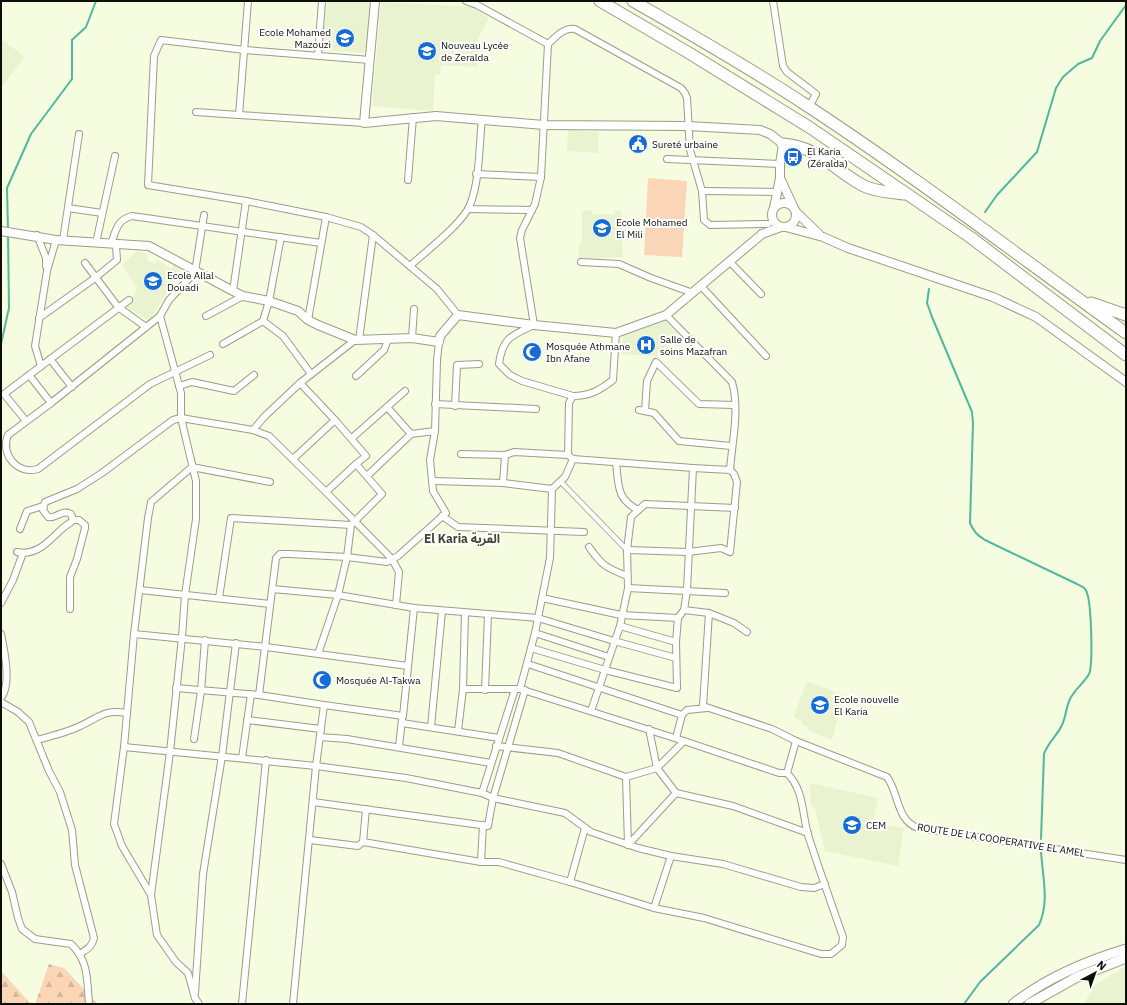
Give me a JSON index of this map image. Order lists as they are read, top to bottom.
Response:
{
  "streets": {
    "street": ["ROUTE DE LA COOPERATIVE EL AMEL"]
  },
  "districts": ["El Karia القرية"],
  "places": {
    "school or university": [
      "Ecole Mohamed Mazouzi",
      "Nouveau Lycée de Zeralda",
      "Ecole Mohamed El Mili",
      "Ecole Allal Douadi",
      "Ecole nouvelle El Karia",
      "CEM"
    ],
    "public building": ["Sureté urbaine"],
    "bus stop": ["El Karia (Zéralda)"],
    "hospital": ["Salle de soins Mazafran"],
    "mosque": ["Mosquée Athmane Ibn Afane", "Mosquée Al-Takwa"]
  },
  "north": "top right"
}
